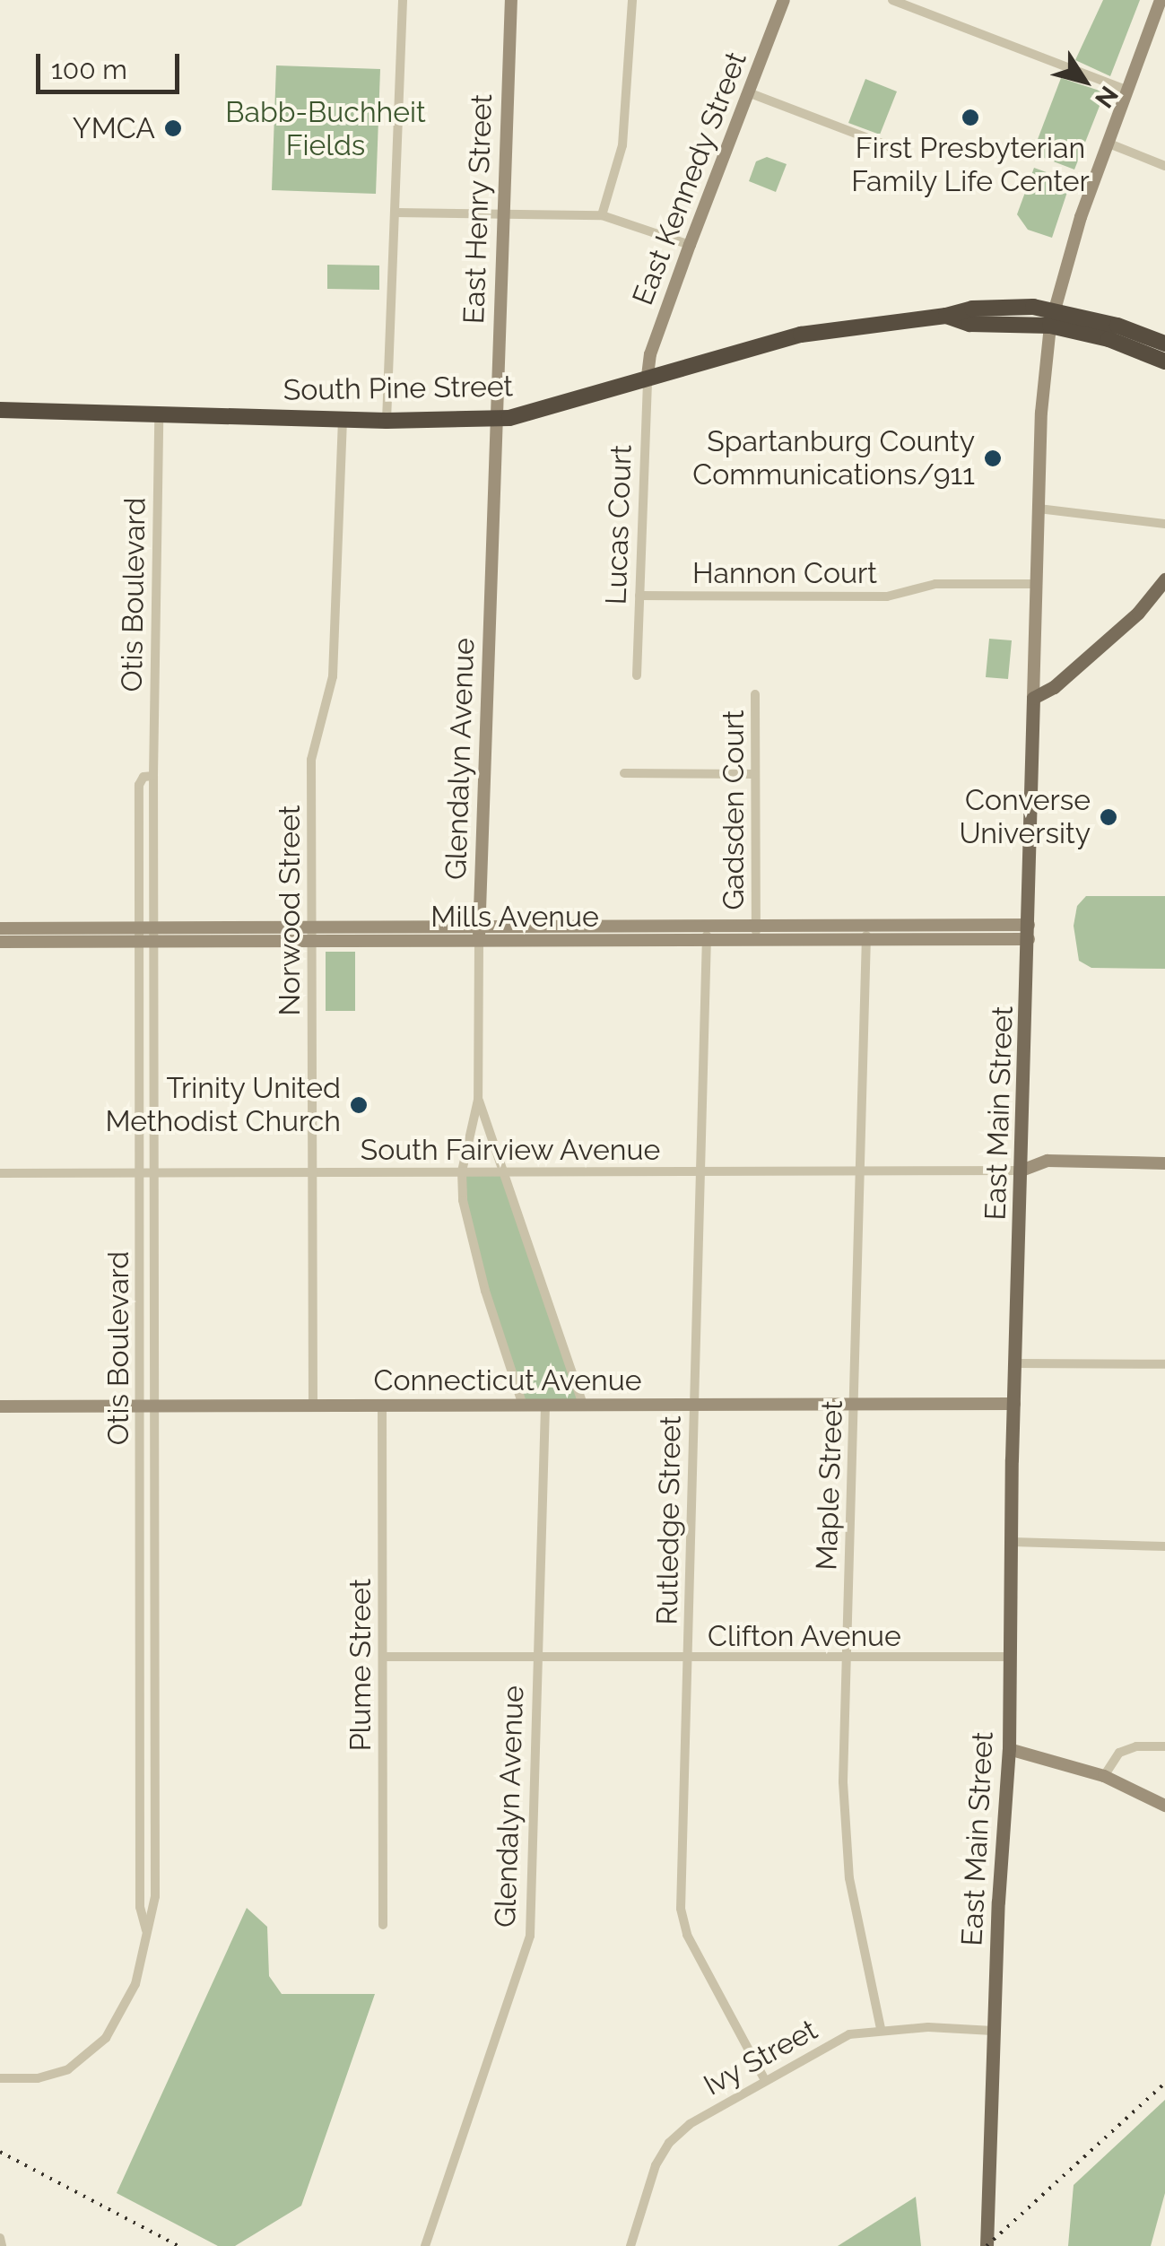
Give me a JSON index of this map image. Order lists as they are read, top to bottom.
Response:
{
  "streets": {
    "highway": ["South Pine Street"],
    "main road": ["East Main Street"],
    "street": [
      "East Kennedy Street",
      "East Henry Street",
      "Lucas Court",
      "Hannon Court",
      "Otis Boulevard",
      "Glendalyn Avenue",
      "Gadsden Court",
      "Norwood Street",
      "Mills Avenue",
      "South Fairview Avenue",
      "Connecticut Avenue",
      "Maple Street",
      "Rutledge Street",
      "Clifton Avenue",
      "Plume Street",
      "Ivy Street"
    ]
  },
  "crossings": [
    ["East Kennedy Street", "South Pine Street"],
    ["East Kennedy Street", "Lucas Court"],
    ["East Henry Street", "South Pine Street"],
    ["East Henry Street", "Glendalyn Avenue"],
    ["South Pine Street", "Lucas Court"],
    ["South Pine Street", "Otis Boulevard"],
    ["South Pine Street", "Glendalyn Avenue"],
    ["South Pine Street", "Norwood Street"],
    ["South Pine Street", "East Main Street"],
    ["Lucas Court", "Hannon Court"],
    ["Hannon Court", "East Main Street"],
    ["Otis Boulevard", "Mills Avenue"],
    ["Otis Boulevard", "South Fairview Avenue"],
    ["Otis Boulevard", "Connecticut Avenue"],
    ["Glendalyn Avenue", "Mills Avenue"],
    ["Glendalyn Avenue", "South Fairview Avenue"],
    ["Glendalyn Avenue", "Connecticut Avenue"],
    ["Glendalyn Avenue", "Clifton Avenue"],
    ["Gadsden Court", "Mills Avenue"],
    ["Norwood Street", "Mills Avenue"],
    ["Norwood Street", "South Fairview Avenue"],
    ["Norwood Street", "Connecticut Avenue"],
    ["Mills Avenue", "East Main Street"],
    ["Mills Avenue", "Maple Street"],
    ["Mills Avenue", "Rutledge Street"],
    ["East Main Street", "South Fairview Avenue"],
    ["East Main Street", "Connecticut Avenue"],
    ["East Main Street", "Clifton Avenue"],
    ["East Main Street", "Ivy Street"],
    ["South Fairview Avenue", "Maple Street"],
    ["South Fairview Avenue", "Rutledge Street"],
    ["Connecticut Avenue", "Maple Street"],
    ["Connecticut Avenue", "Rutledge Street"],
    ["Connecticut Avenue", "Plume Street"],
    ["Maple Street", "Clifton Avenue"],
    ["Maple Street", "Ivy Street"],
    ["Rutledge Street", "Clifton Avenue"],
    ["Rutledge Street", "Ivy Street"],
    ["Clifton Avenue", "Plume Street"]
  ],
  "parks": ["Babb-Buchheit Fields"],
  "places": [
    "First Presbyterian Family Life Center",
    "YMCA",
    "Spartanburg County Communications/911",
    "Converse University",
    "Trinity United Methodist Church"
  ],
  "scale_bar": "100 m",
  "north": "bottom right"
}
